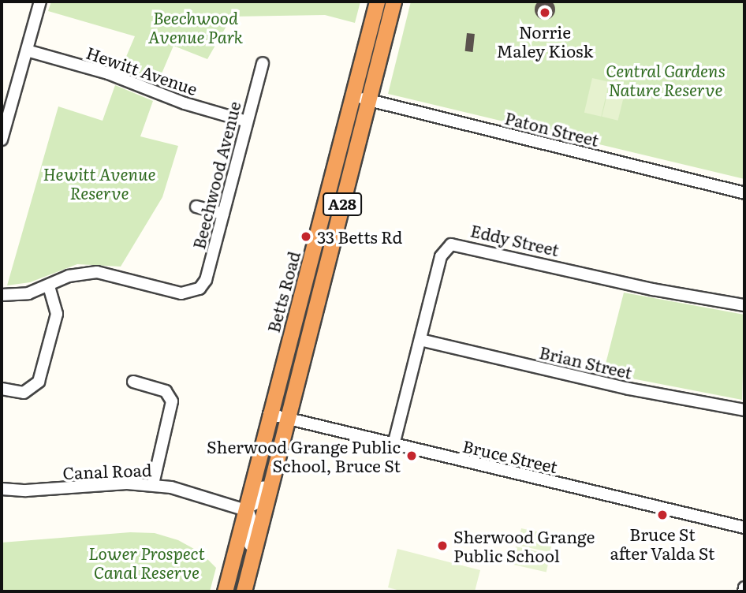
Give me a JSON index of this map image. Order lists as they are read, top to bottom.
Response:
{
  "streets": {
    "highway": ["A28", "Betts Road"],
    "street": [
      "Hewitt Avenue",
      "Paton Street",
      "Beechwood Avenue",
      "Eddy Street",
      "Brian Street",
      "Bruce Street",
      "Canal Road"
    ]
  },
  "crossings": [
    ["Hewitt Avenue", "Beechwood Avenue"],
    ["Paton Street", "A28"],
    ["Paton Street", "Betts Road"],
    ["A28", "Bruce Street"],
    ["Eddy Street", "Brian Street"],
    ["Eddy Street", "Bruce Street"],
    ["Betts Road", "Bruce Street"],
    ["Betts Road", "Canal Road"]
  ],
  "parks": [
    "Beechwood Avenue Park",
    "Central Gardens Nature Reserve",
    "Hewitt Avenue Reserve",
    "Lower Prospect Canal Reserve"
  ],
  "places": [
    "Norrie Maley Kiosk",
    "33 Betts Rd",
    "Sherwood Grange Public School, Bruce St",
    "Bruce St after Valda St",
    "Sherwood Grange Public School"
  ]
}
